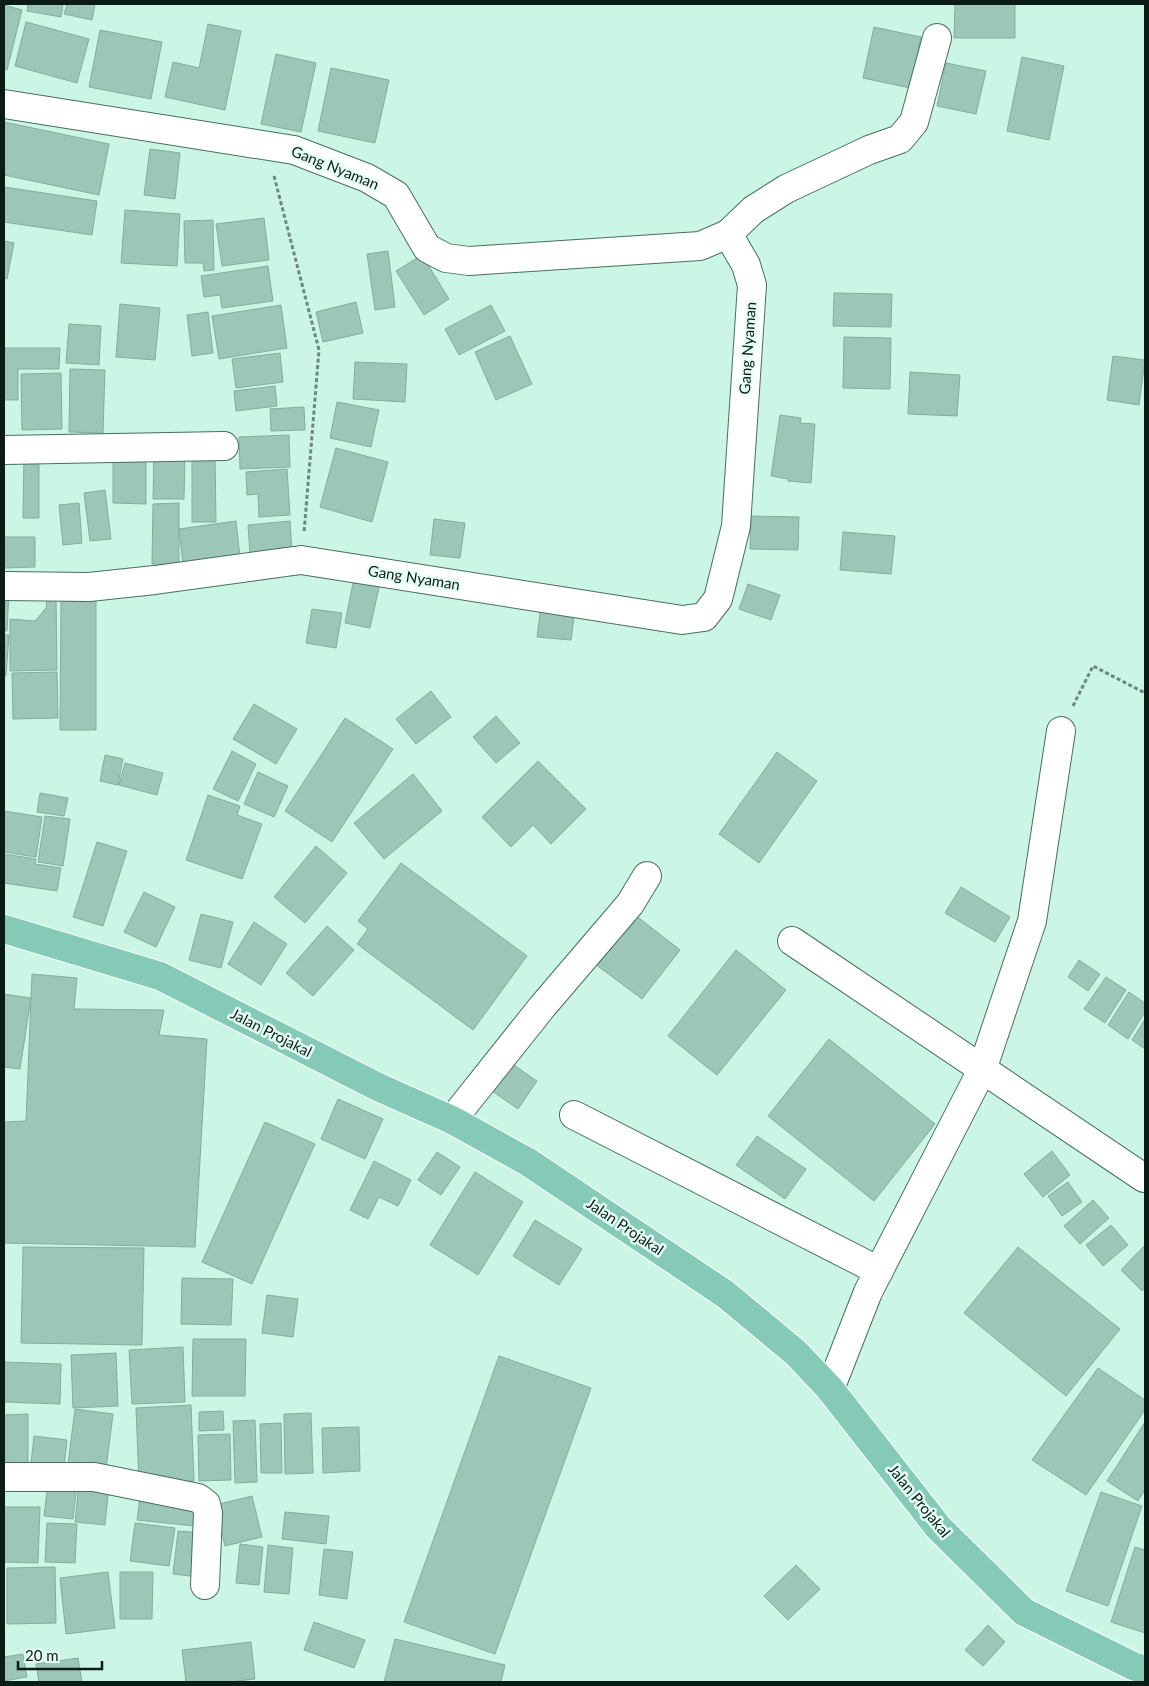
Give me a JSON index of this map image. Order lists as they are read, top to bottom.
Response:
{
  "streets": {
    "main road": ["Jalan Projakal"],
    "street": ["Gang Nyaman"]
  },
  "scale_bar": "20 m"
}
